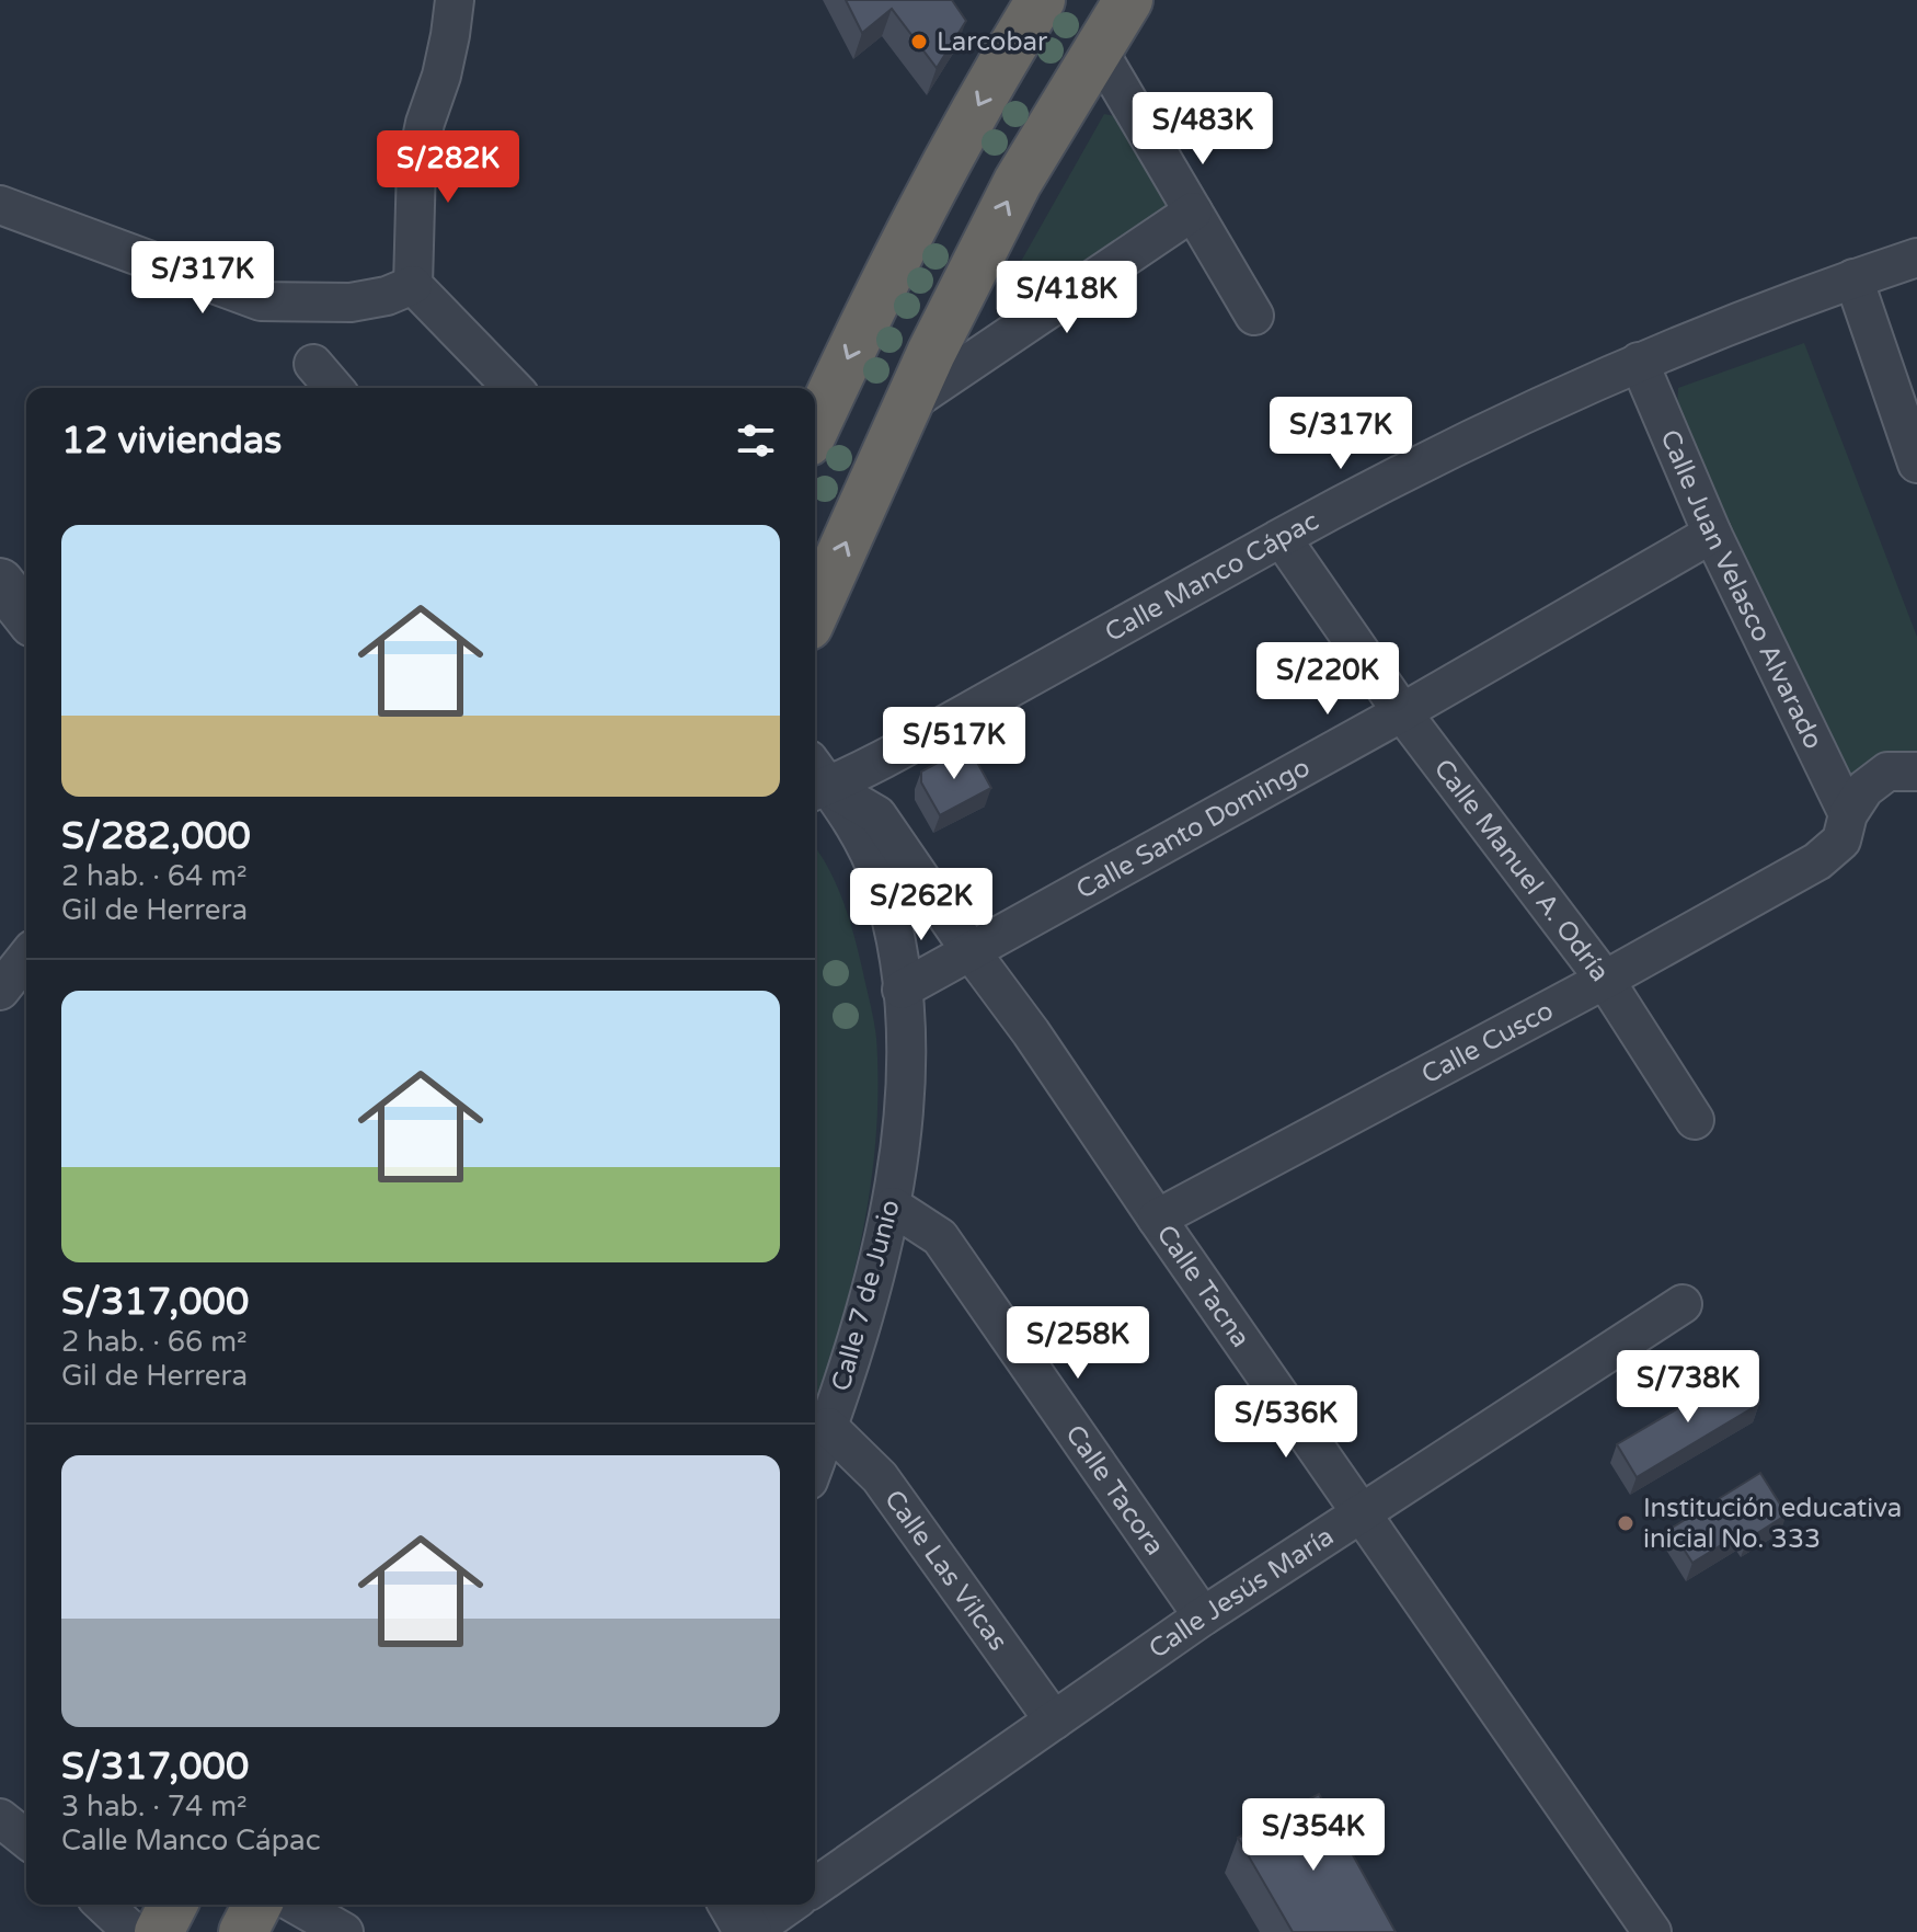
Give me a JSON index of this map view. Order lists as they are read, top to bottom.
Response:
{
  "streets": {
    "street": [
      "Calle Manco Cápac",
      "Calle Juan Velasco Alvarado",
      "Calle Santo Domingo",
      "Calle Manuel A. Odría",
      "Calle Cusco",
      "Calle Tacna",
      "Calle 7 de Junio",
      "Calle Tacora",
      "Calle Las Vilcas",
      "Calle Jesús María"
    ]
  },
  "crossings": [
    ["Calle Manco Cápac", "Calle Juan Velasco Alvarado"],
    ["Calle Manco Cápac", "Calle Manuel A. Odría"],
    ["Calle Manco Cápac", "Calle Tacna"],
    ["Calle Manco Cápac", "Calle 7 de Junio"],
    ["Calle Juan Velasco Alvarado", "Calle Santo Domingo"],
    ["Calle Juan Velasco Alvarado", "Calle Cusco"],
    ["Calle Santo Domingo", "Calle Manuel A. Odría"],
    ["Calle Santo Domingo", "Calle Tacna"],
    ["Calle Santo Domingo", "Calle 7 de Junio"],
    ["Calle Manuel A. Odría", "Calle Cusco"],
    ["Calle Cusco", "Calle Tacna"],
    ["Calle Tacna", "Calle 7 de Junio"],
    ["Calle Tacna", "Calle Jesús María"],
    ["Calle 7 de Junio", "Calle Tacora"],
    ["Calle 7 de Junio", "Calle Las Vilcas"],
    ["Calle Tacora", "Calle Jesús María"],
    ["Calle Las Vilcas", "Calle Jesús María"]
  ],
  "places": ["Larcobar", "Institución educativa inicial No. 333"],
  "page": {
    "price": [
      "S/483K",
      "S/282K",
      "S/317K",
      "S/418K",
      "S/317K",
      "S/220K",
      "S/517K",
      "S/262K",
      "S/258K",
      "S/738K",
      "S/536K",
      "S/354K"
    ],
    "heading": "12 viviendas",
    "list": [
      {
        "name": "S/282,000",
        "note": "2 hab. · 64 m² · Gil de Herrera"
      },
      {
        "name": "S/317,000",
        "note": "2 hab. · 66 m² · Gil de Herrera"
      },
      {
        "name": "S/317,000",
        "note": "3 hab. · 74 m² · Calle Manco Cápac"
      }
    ]
  }
}
